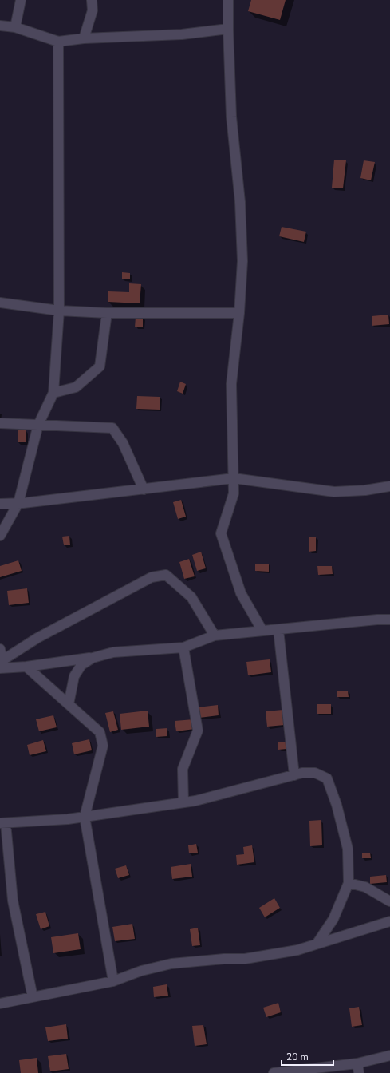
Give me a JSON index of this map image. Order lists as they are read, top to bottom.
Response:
{
  "scale_bar": "20 m"
}
